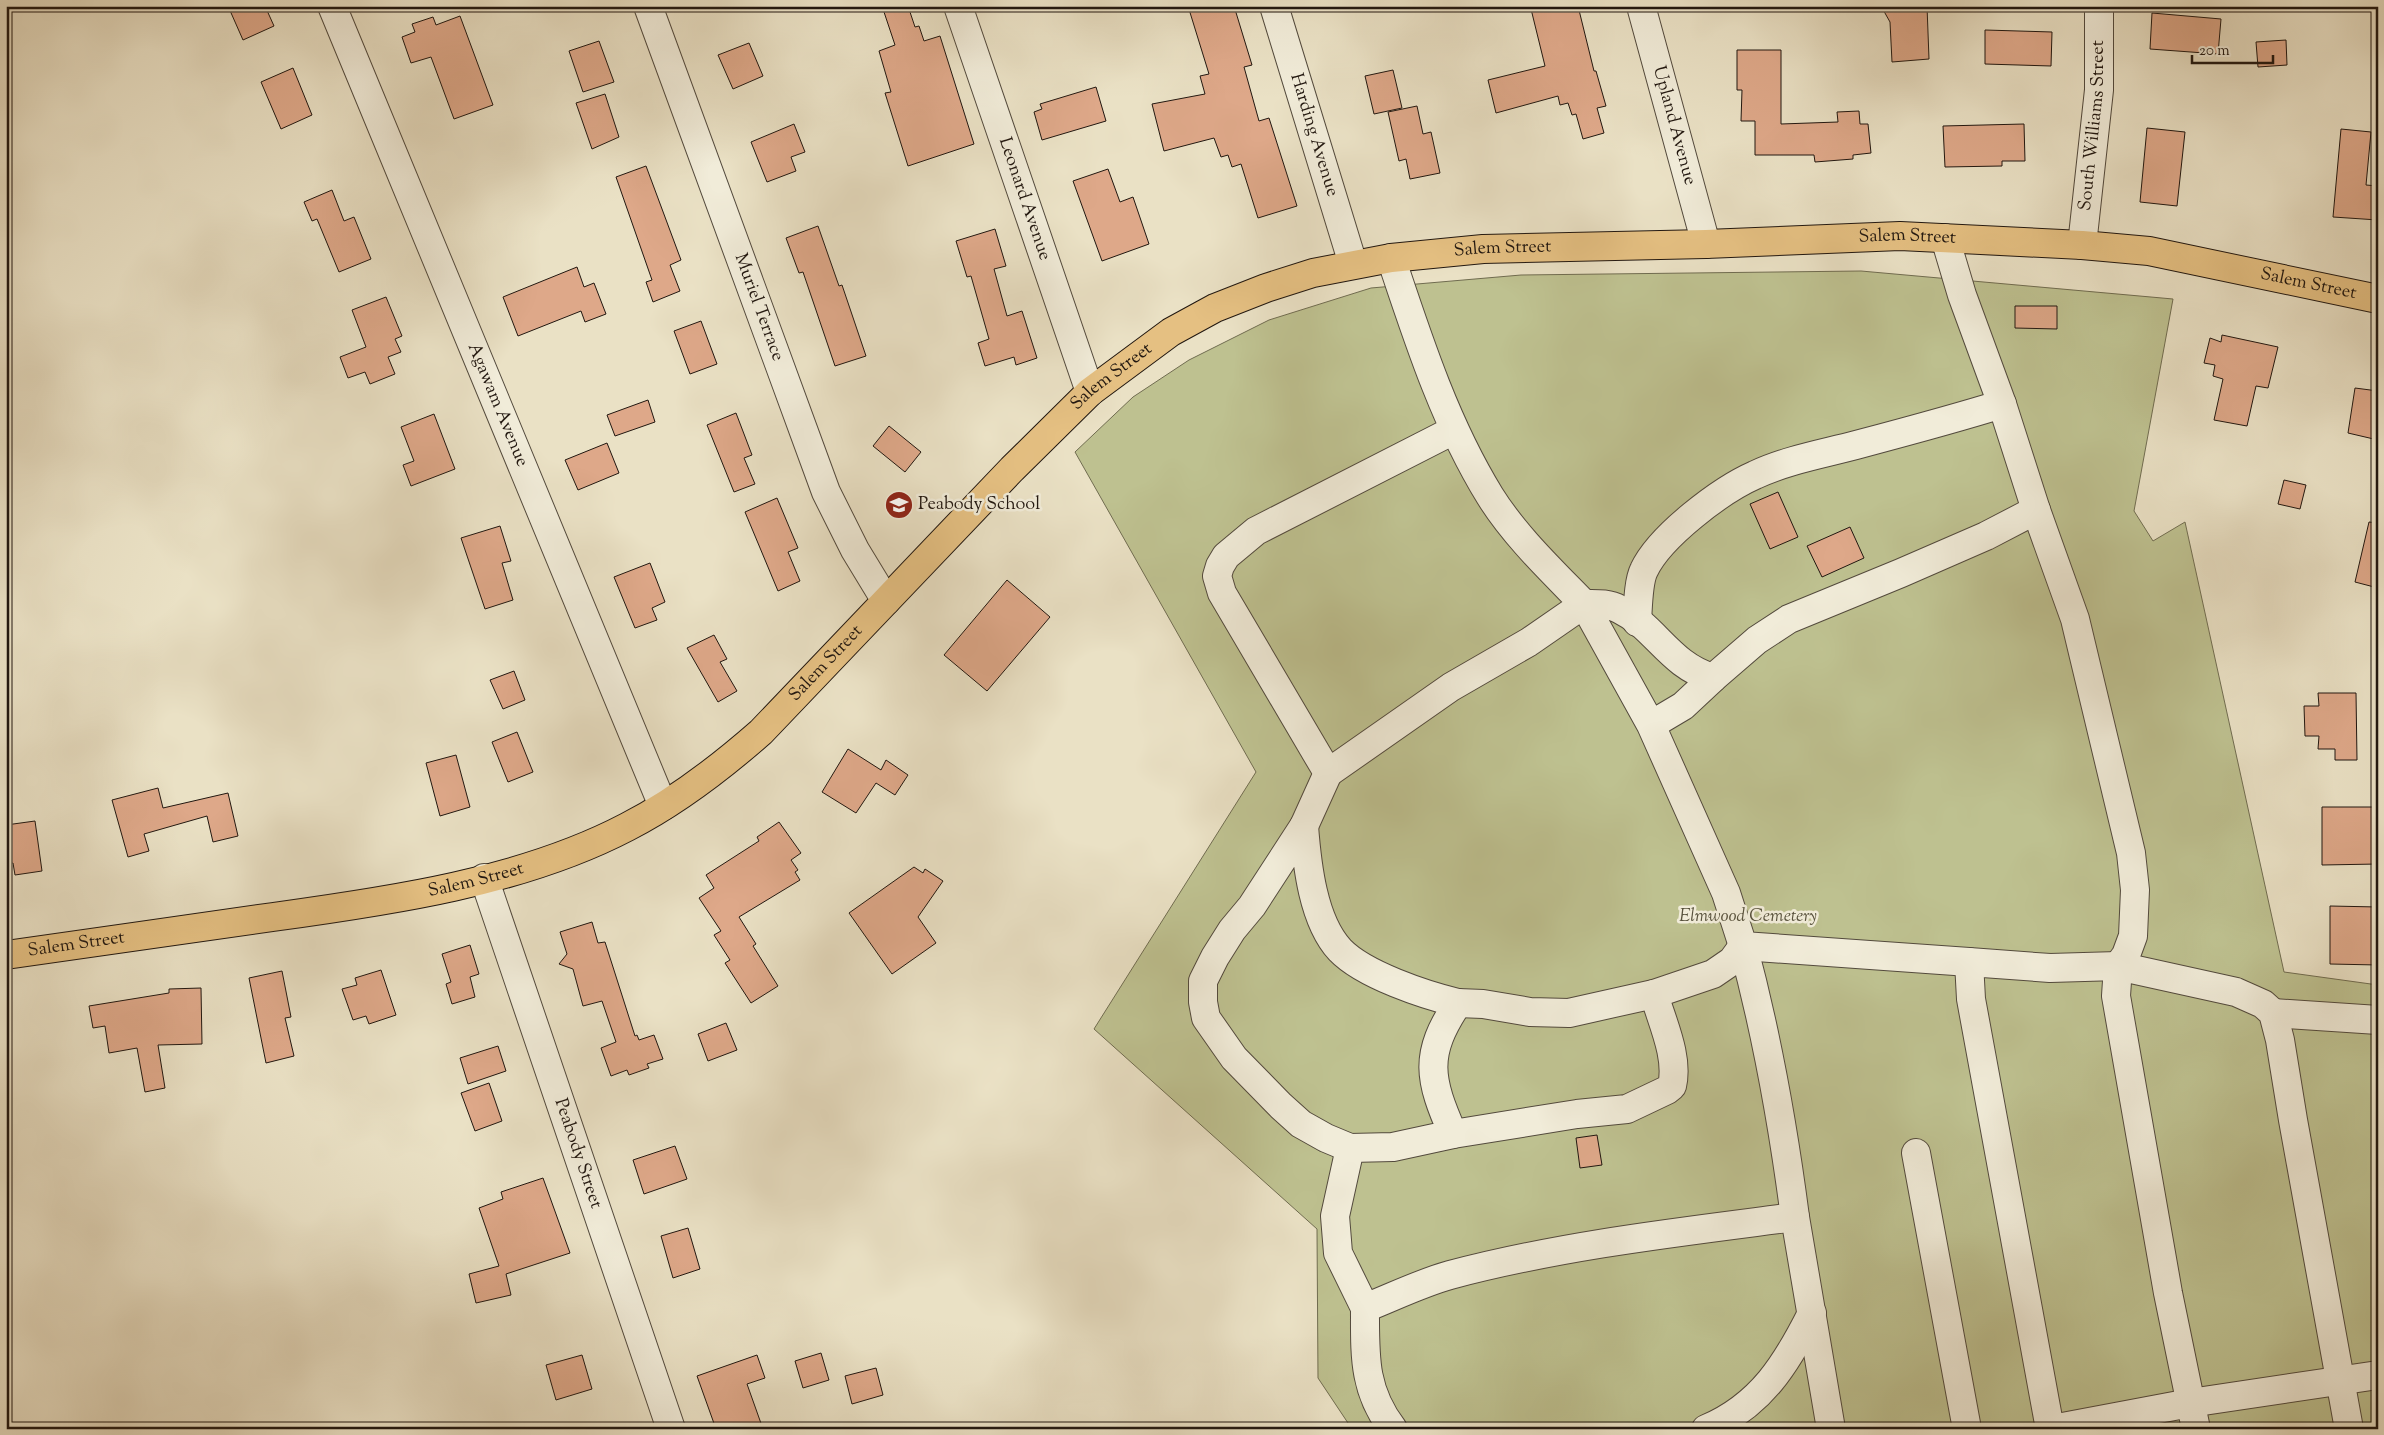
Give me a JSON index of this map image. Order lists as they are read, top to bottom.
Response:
{
  "streets": {
    "main road": ["Salem Street"],
    "street": [
      "Upland Avenue",
      "South Williams Street",
      "Harding Avenue",
      "Leonard Avenue",
      "Muriel Terrace",
      "Agawam Avenue",
      "Peabody Street"
    ]
  },
  "crossings": [
    ["Upland Avenue", "Salem Street"],
    ["South Williams Street", "Salem Street"],
    ["Harding Avenue", "Salem Street"],
    ["Leonard Avenue", "Salem Street"],
    ["Salem Street", "Muriel Terrace"],
    ["Salem Street", "Agawam Avenue"],
    ["Salem Street", "Peabody Street"]
  ],
  "parks": ["Elmwood Cemetery"],
  "places": {
    "school or university": ["Peabody School"]
  },
  "scale_bar": "20 m"
}
